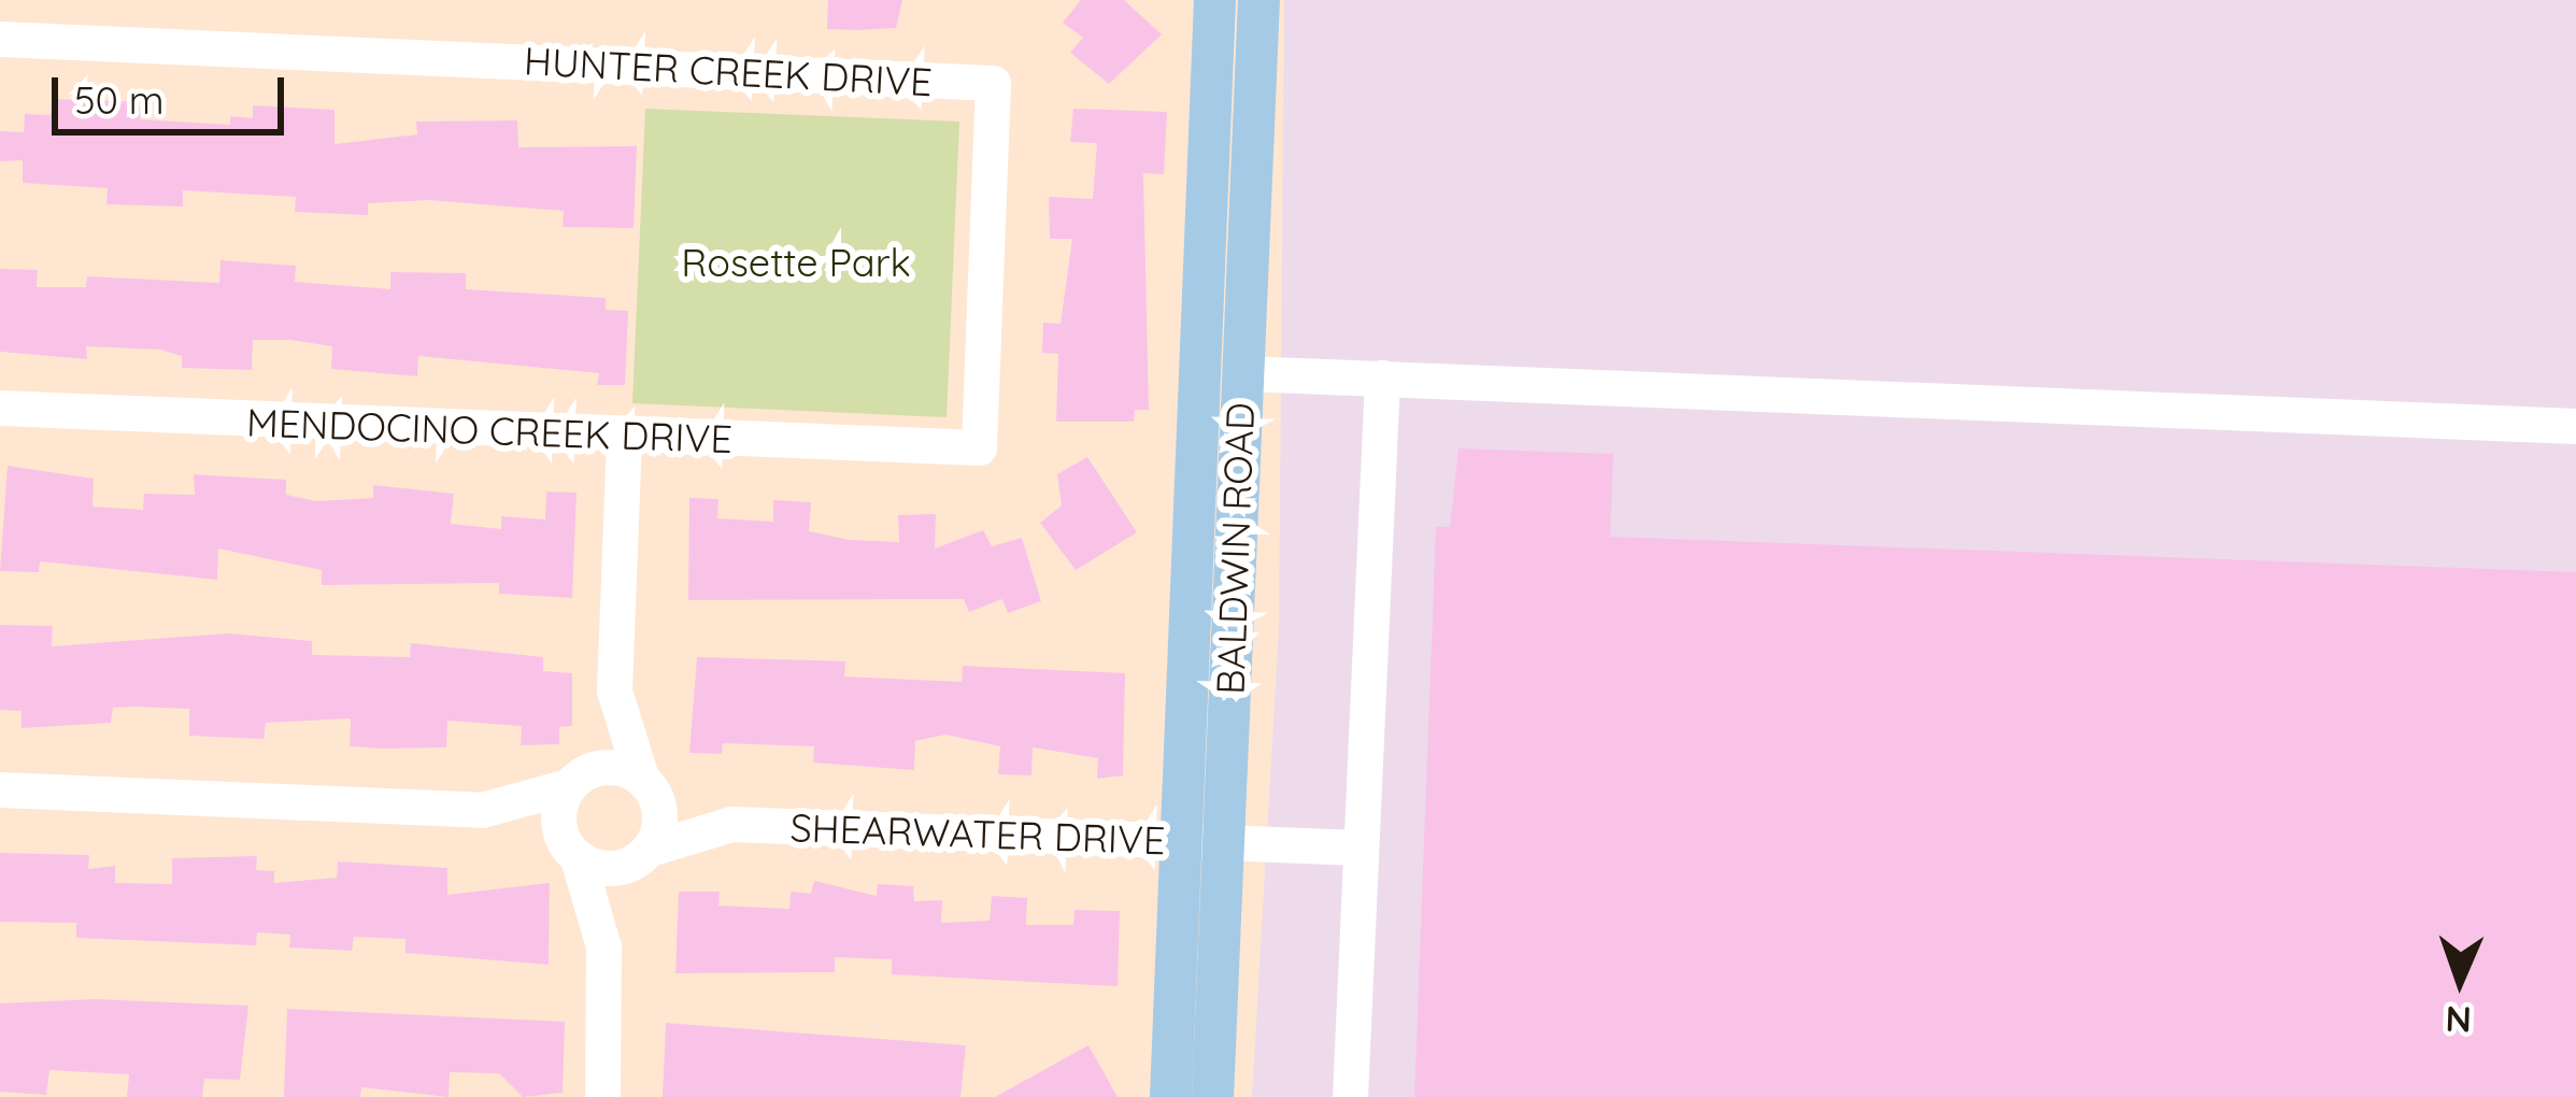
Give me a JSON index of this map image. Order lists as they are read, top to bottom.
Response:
{
  "streets": {
    "main road": ["BALDWIN ROAD"],
    "street": ["HUNTER CREEK DRIVE", "MENDOCINO CREEK DRIVE", "SHEARWATER DRIVE"]
  },
  "crossings": [
    ["HUNTER CREEK DRIVE", "MENDOCINO CREEK DRIVE"],
    ["BALDWIN ROAD", "SHEARWATER DRIVE"]
  ],
  "parks": ["Rosette Park"],
  "scale_bar": "50 m",
  "north": "bottom"
}
